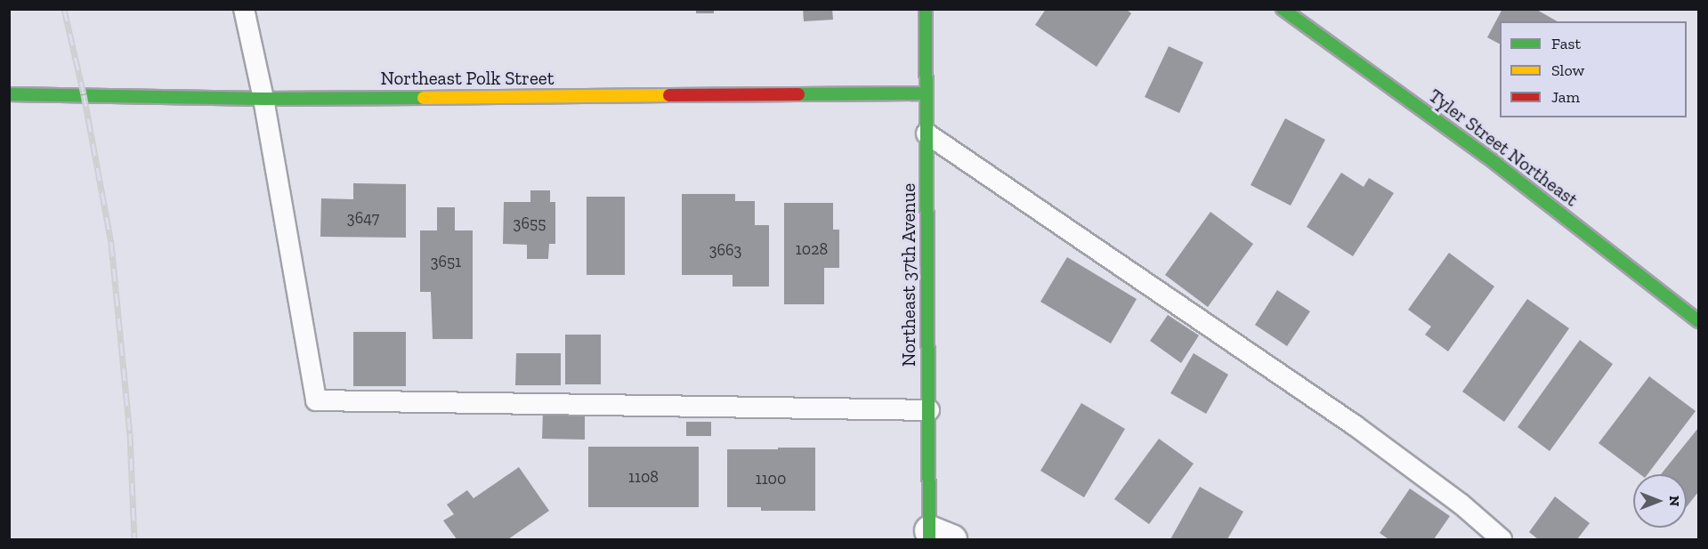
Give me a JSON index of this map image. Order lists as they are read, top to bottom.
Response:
{
  "streets": {
    "street": ["Northeast Polk Street", "Tyler Street Northeast", "Northeast 37th Avenue"]
  },
  "crossings": [
    ["Northeast Polk Street", "Northeast 37th Avenue"]
  ],
  "house_numbers": [
    "3647",
    "3655",
    "1028",
    "3663",
    "3651",
    "1108",
    "1100"
  ],
  "legend": ["Fast", "Slow", "Jam"],
  "north": "right"
}
